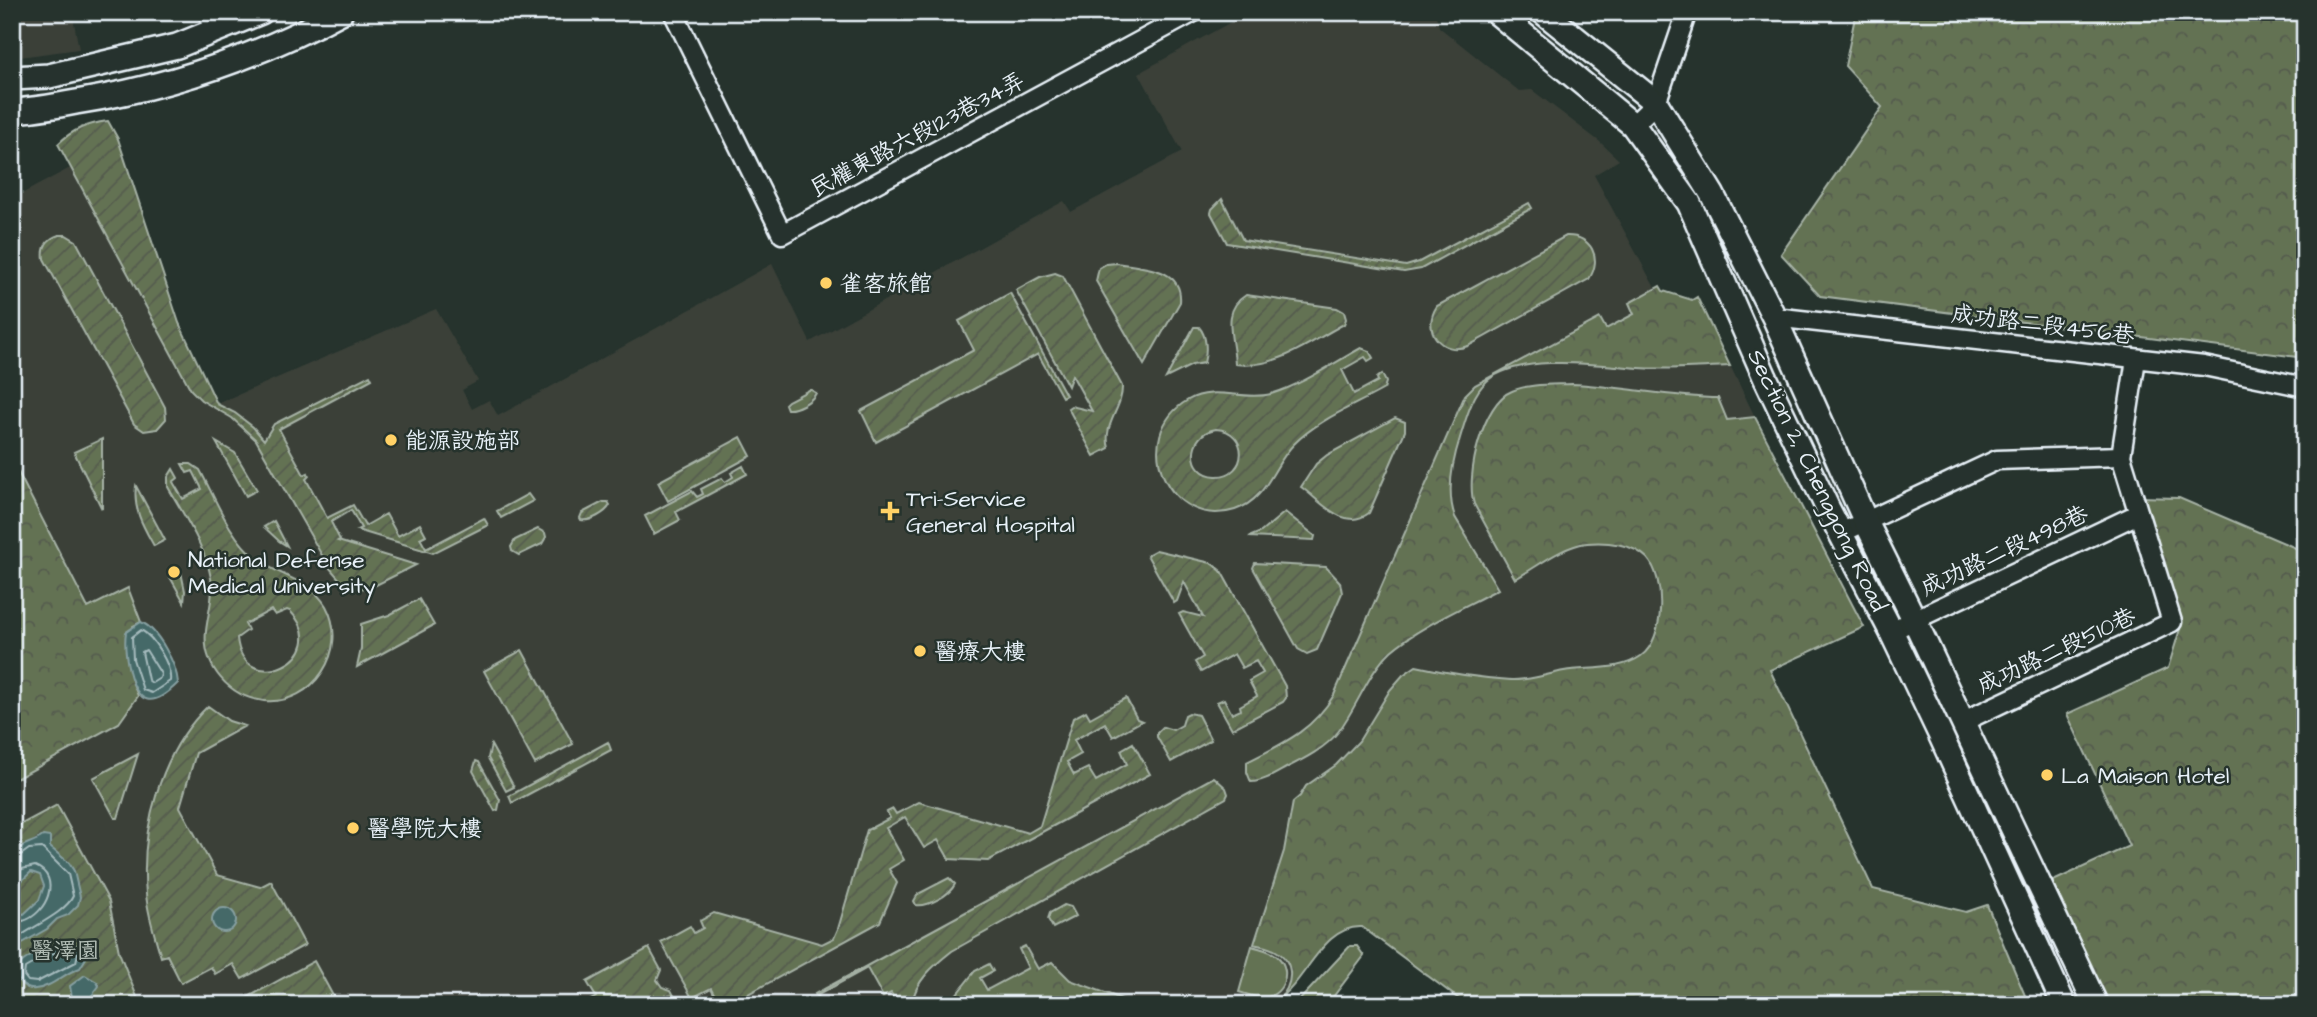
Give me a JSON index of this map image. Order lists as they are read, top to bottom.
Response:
{
  "streets": {
    "main road": ["Section 2, Chenggong Road"],
    "street": [
      "民權東路六段123巷34弄",
      "成功路二段456巷",
      "成功路二段498巷",
      "成功路二段510巷"
    ]
  },
  "crossings": [
    ["成功路二段456巷", "Section 2, Chenggong Road"],
    ["Section 2, Chenggong Road", "成功路二段498巷"],
    ["Section 2, Chenggong Road", "成功路二段510巷"],
    ["成功路二段498巷", "成功路二段510巷"]
  ],
  "parks": ["醫澤園"],
  "places": {
    "other": [
      "雀客旅館",
      "能源設施部",
      "National Defense Medical University",
      "醫療大樓",
      "La Maison Hotel",
      "醫學院大樓"
    ],
    "health": ["Tri-Service General Hospital"]
  }
}
